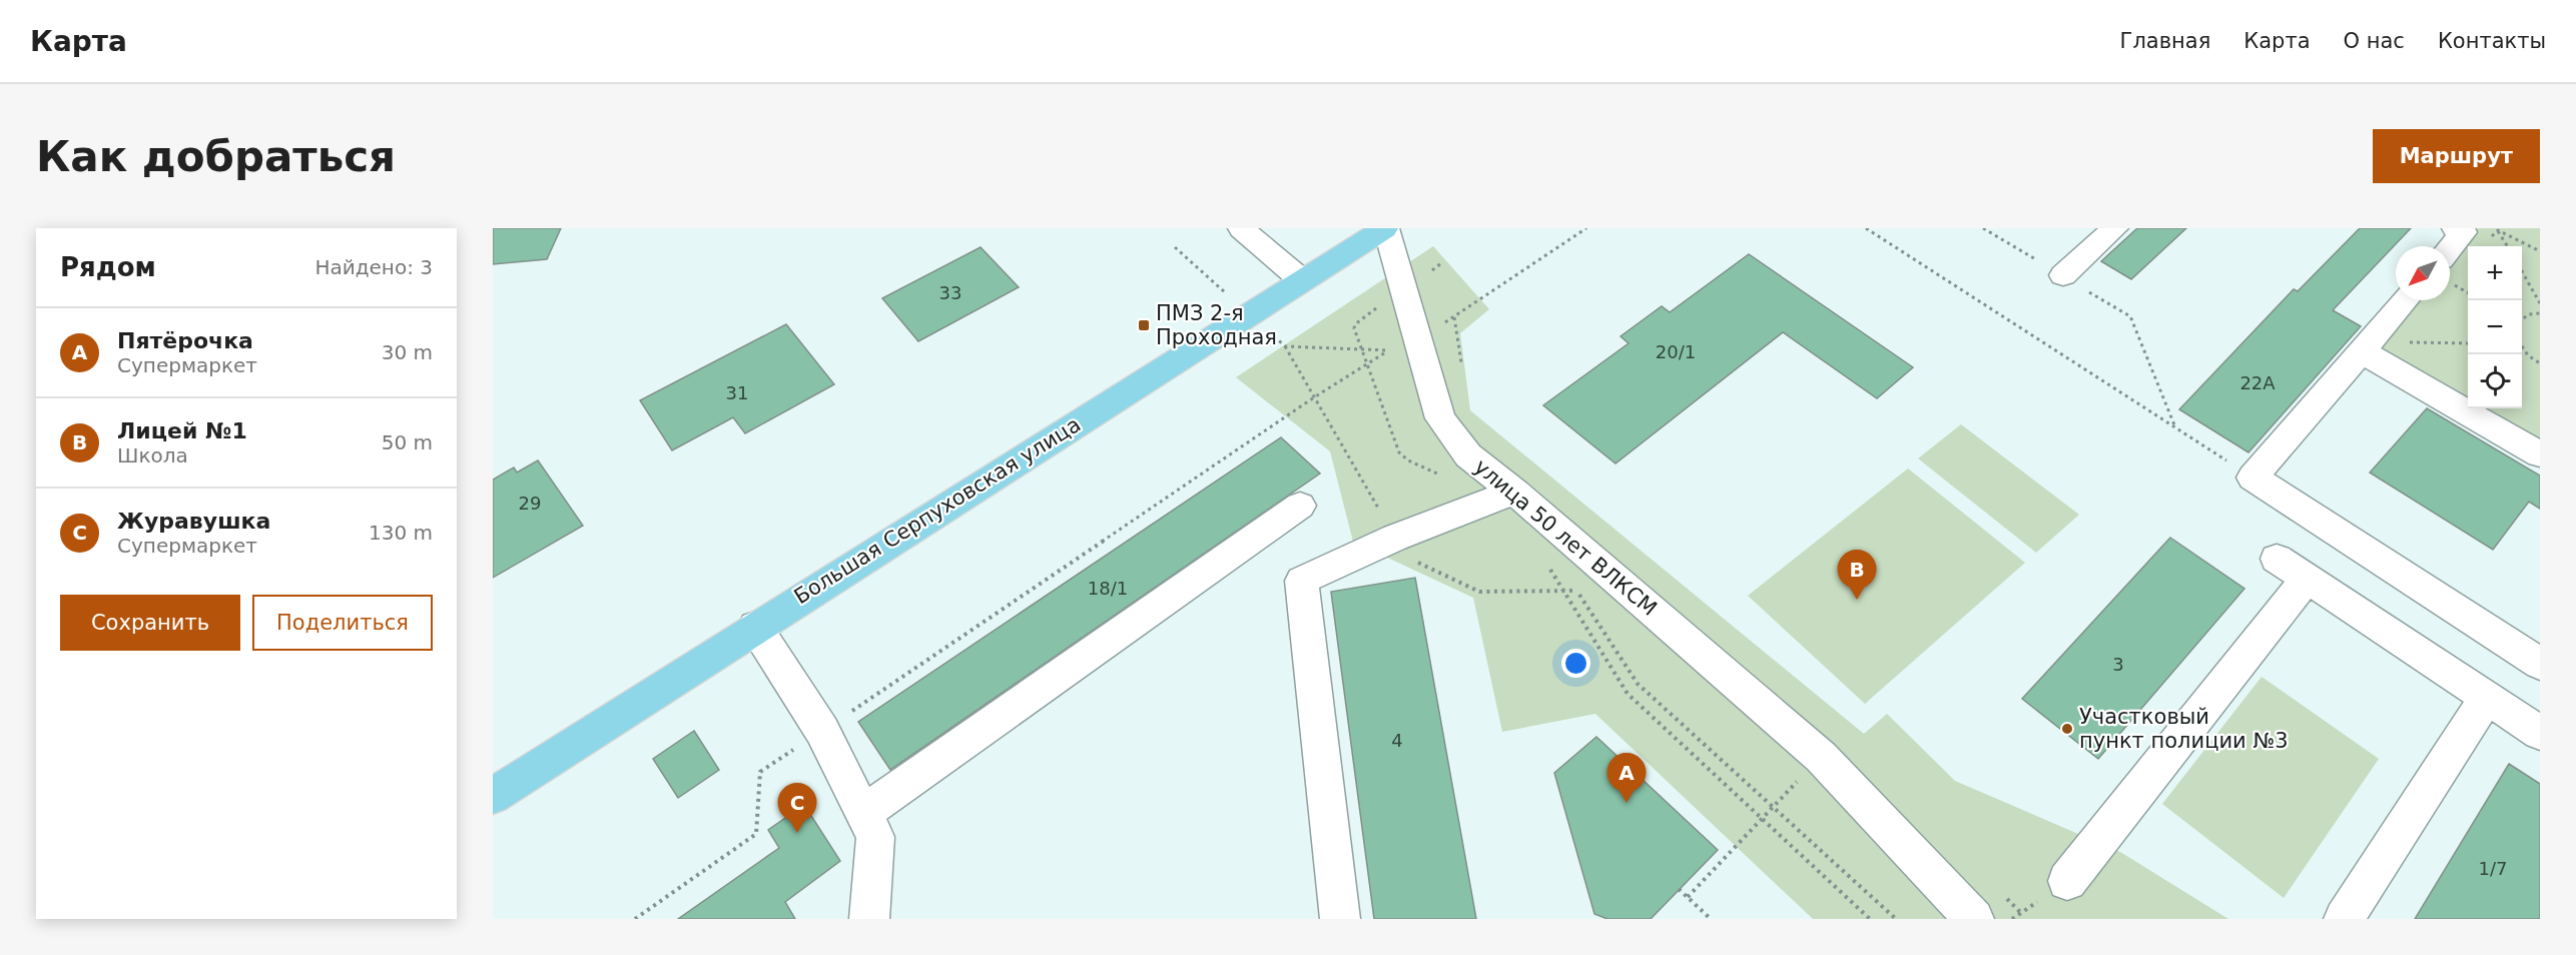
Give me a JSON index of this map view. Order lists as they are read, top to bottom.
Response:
{
  "streets": {
    "main road": ["Большая Серпуховская улица"],
    "street": ["улица 50 лет ВЛКСМ"]
  },
  "crossings": [
    ["Большая Серпуховская улица", "улица 50 лет ВЛКСМ"]
  ],
  "places": {
    "transit": ["ПМЗ 2-я Проходная"],
    "other": ["Участковый пункт полиции №3"]
  },
  "house_numbers": [
    "33",
    "20/1",
    "22А",
    "31",
    "29",
    "18/1",
    "3",
    "4",
    "1/7"
  ],
  "north": "bottom left",
  "page": {
    "header": "Карта",
    "nav": [
      "Главная",
      "Карта",
      "О нас",
      "Контакты"
    ],
    "buttons": [
      "Маршрут",
      ["Сохранить", "Поделиться"]
    ],
    "title": "Как добраться",
    "heading": ["Рядом", "Найдено: 3"],
    "map_buttons": ["+", "−"],
    "list": [
      {
        "mark": "A",
        "name": "Пятёрочка",
        "note": "Супермаркет",
        "value": "30 m"
      },
      {
        "mark": "B",
        "name": "Лицей №1",
        "note": "Школа",
        "value": "50 m"
      },
      {
        "mark": "C",
        "name": "Журавушка",
        "note": "Супермаркет",
        "value": "130 m"
      }
    ],
    "pins": ["B", "A", "C"]
  }
}
